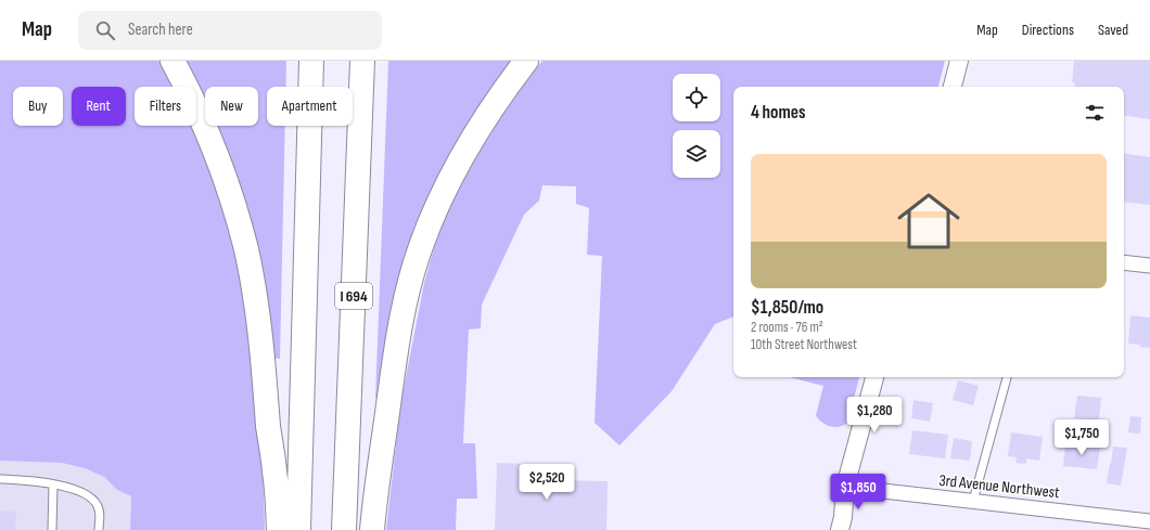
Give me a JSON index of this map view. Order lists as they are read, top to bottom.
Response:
{
  "streets": {
    "highway": ["I 694"],
    "street": ["3rd Avenue Northwest"]
  },
  "page": {
    "header": "Map",
    "search": "Search here",
    "nav": ["Map", "Directions", "Saved"],
    "chip": [
      "Buy",
      "Rent",
      "Filters",
      "New",
      "Apartment"
    ],
    "heading": "4 homes",
    "list": [
      {
        "name": "$1,850/mo",
        "note": "2 rooms · 76 m² · 10th Street Northwest"
      }
    ],
    "price": [
      "$1,280",
      "$1,750",
      "$2,520",
      "$1,850"
    ]
  }
}
